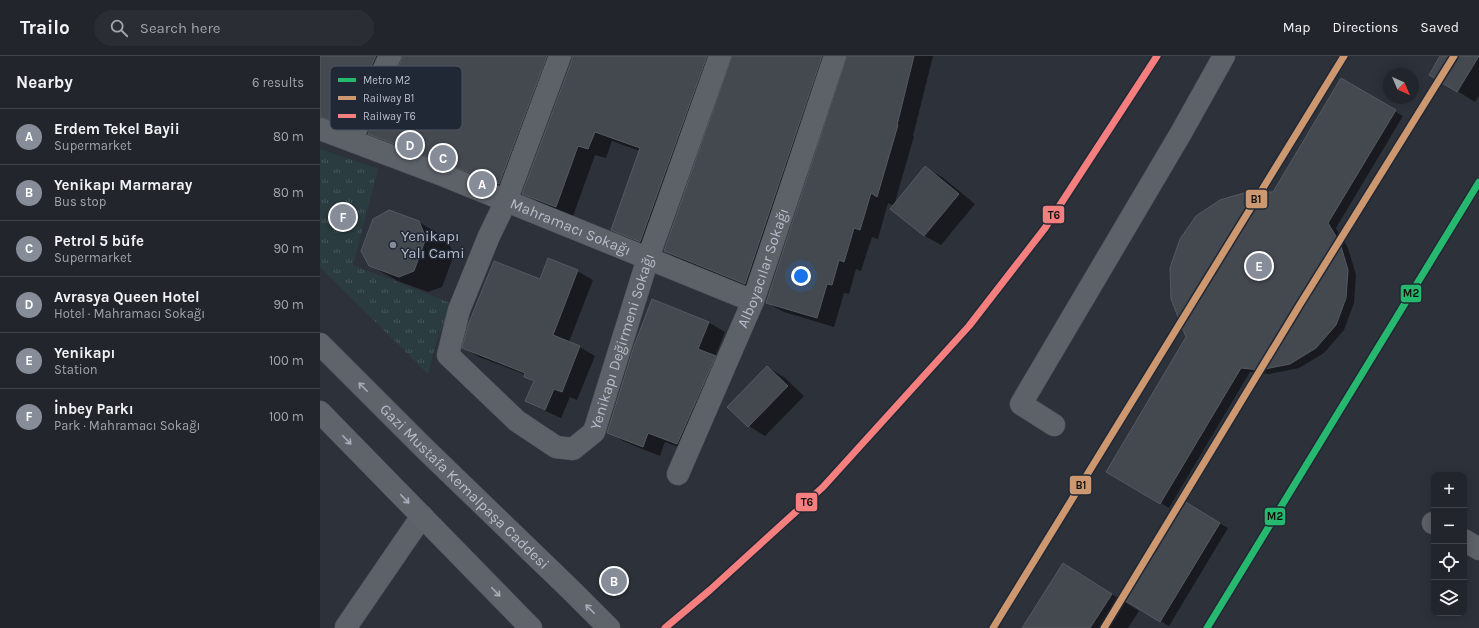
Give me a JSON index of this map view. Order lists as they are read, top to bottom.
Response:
{
  "streets": {
    "main road": ["Gazi Mustafa Kemalpaşa Caddesi"],
    "street": ["Mahramacı Sokağı", "Alboyacılar Sokağı", "Yenikapı Değirmeni Sokağı"]
  },
  "crossings": [
    ["Mahramacı Sokağı", "Alboyacılar Sokağı"],
    ["Mahramacı Sokağı", "Yenikapı Değirmeni Sokağı"]
  ],
  "places": ["Yenikapı Yalı Cami"],
  "lines": ["rail line B1", "rail line T6", "metro line M2"],
  "legend": ["Metro M2", "Railway B1", "Railway T6"],
  "north": "bottom right",
  "page": {
    "header": "Trailo",
    "search": "Search here",
    "nav": ["Map", "Directions", "Saved"],
    "heading": ["Nearby", "6 results"],
    "list": [
      {
        "mark": "A",
        "name": "Erdem Tekel Bayii",
        "note": "Supermarket",
        "value": "80 m"
      },
      {
        "mark": "B",
        "name": "Yenikapı Marmaray",
        "note": "Bus stop",
        "value": "80 m"
      },
      {
        "mark": "C",
        "name": "Petrol 5 büfe",
        "note": "Supermarket",
        "value": "90 m"
      },
      {
        "mark": "D",
        "name": "Avrasya Queen Hotel",
        "note": "Hotel · Mahramacı Sokağı",
        "value": "90 m"
      },
      {
        "mark": "E",
        "name": "Yenikapı",
        "note": "Station",
        "value": "100 m"
      },
      {
        "mark": "F",
        "name": "İnbey Parkı",
        "note": "Park · Mahramacı Sokağı",
        "value": "100 m"
      }
    ],
    "pins": [
      "D",
      "C",
      "A",
      "F",
      "E",
      "B"
    ],
    "map_buttons": ["+", "−"]
  }
}
